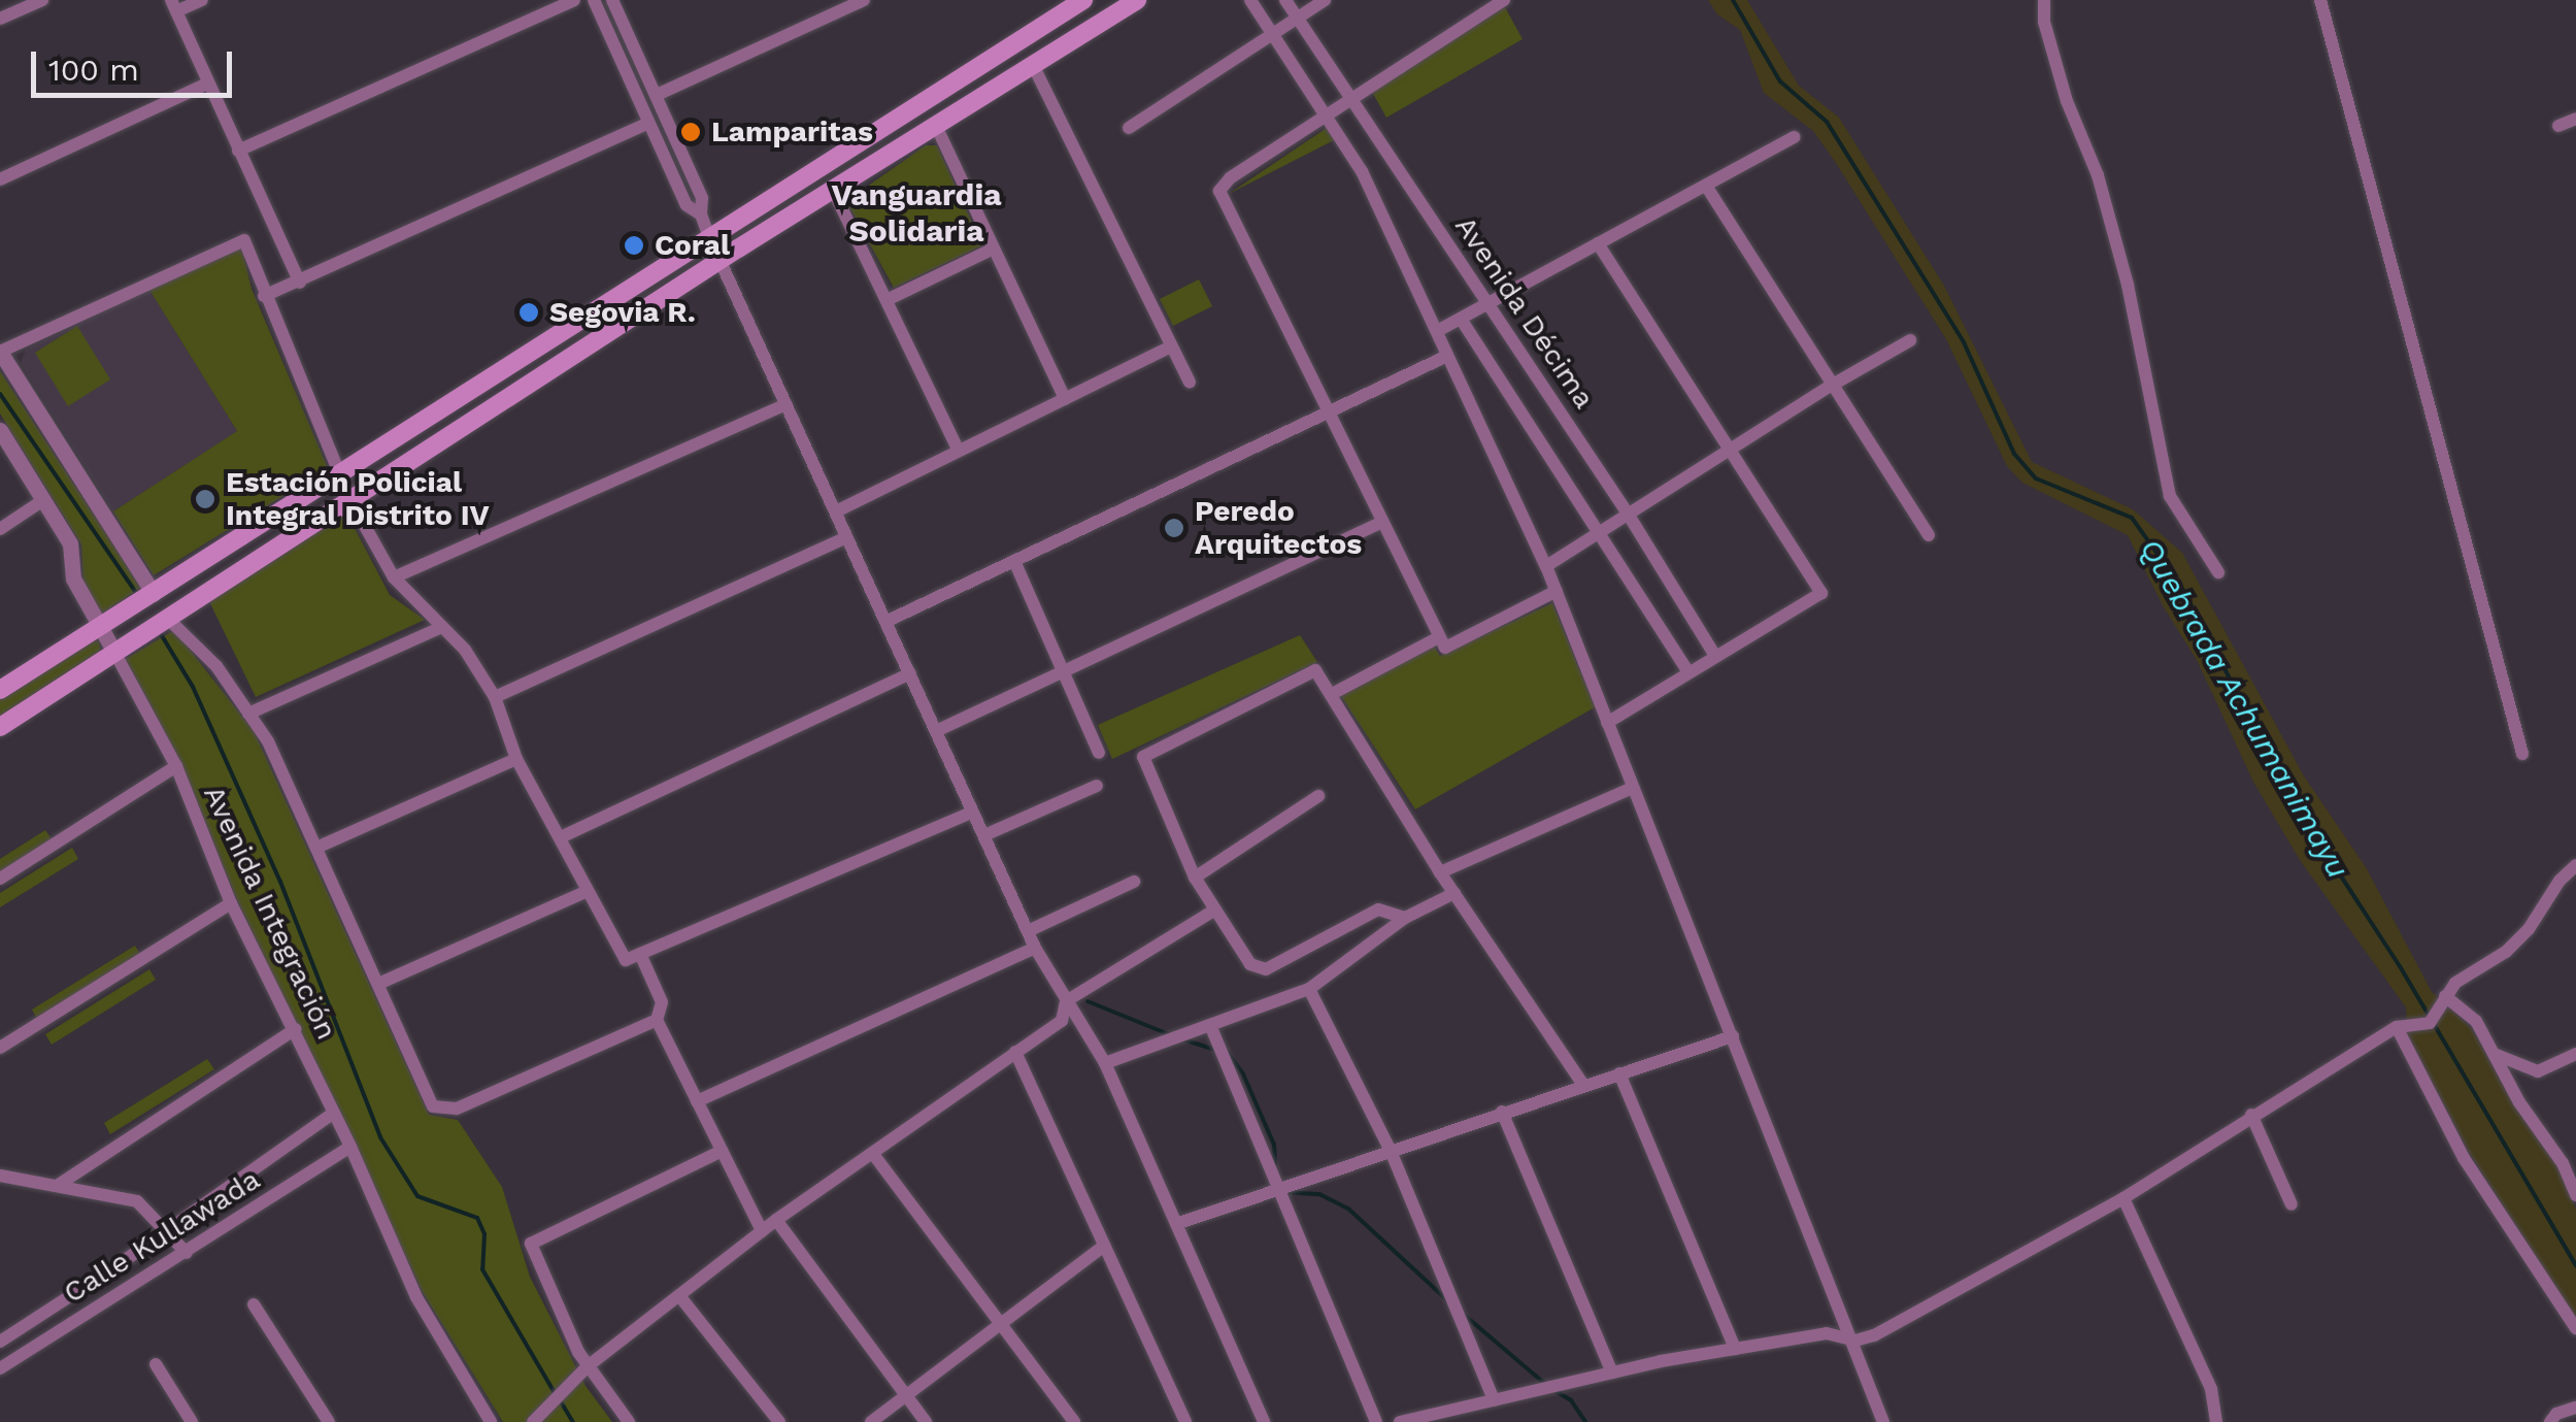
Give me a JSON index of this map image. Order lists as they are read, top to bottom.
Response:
{
  "streets": {
    "street": ["Avenida Décima", "Avenida Integración", "Calle Kullawada"]
  },
  "crossings": [
    ["Avenida Integración", "Calle Kullawada"]
  ],
  "districts": ["Vanguardia Solidaria"],
  "water": ["Quebrada Achumanimayu"],
  "places": [
    "Lamparitas",
    "Coral",
    "Segovia R.",
    "Estación Policial Integral Distrito IV",
    "Peredo Arquitectos"
  ],
  "scale_bar": "100 m"
}
